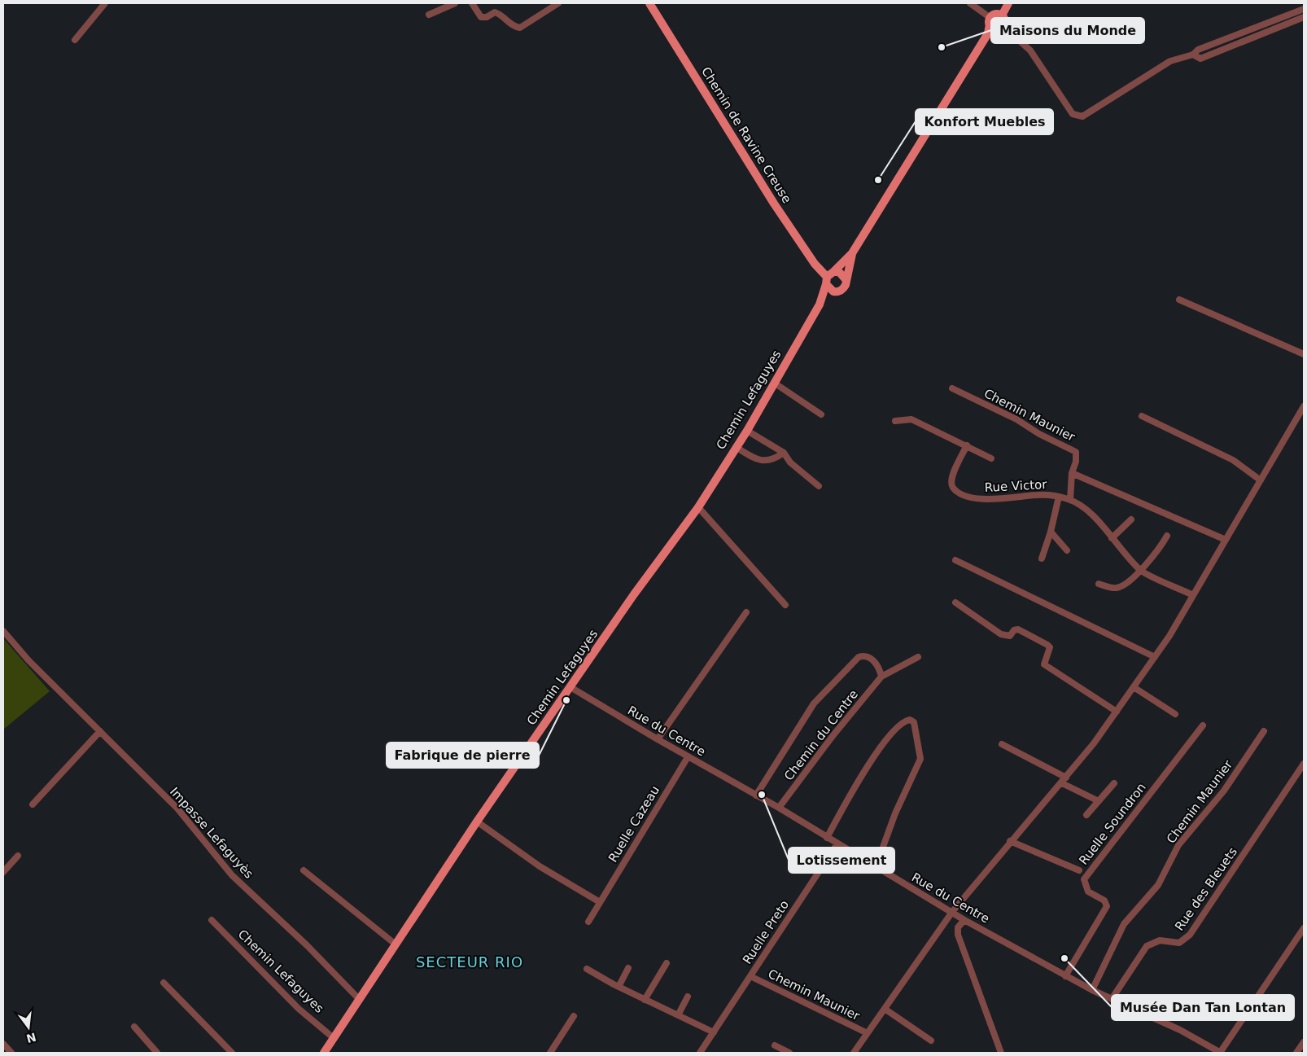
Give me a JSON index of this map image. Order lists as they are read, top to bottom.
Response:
{
  "streets": {
    "main road": ["Chemin de Ravine Creuse", "Chemin Lefaguyes"],
    "street": [
      "Chemin Maunier",
      "Rue Victor",
      "Rue du Centre",
      "Chemin du Centre",
      "Ruelle Cazeau",
      "Ruelle Soundron",
      "Impasse Lefaguyès",
      "Rue des Bleuets",
      "Ruelle Preto"
    ]
  },
  "crossings": [
    ["Chemin de Ravine Creuse", "Chemin Lefaguyes"],
    ["Chemin Lefaguyes", "Rue du Centre"],
    ["Chemin Lefaguyes", "Impasse Lefaguyès"],
    ["Chemin Maunier", "Rue Victor"],
    ["Chemin Maunier", "Rue du Centre"],
    ["Chemin Maunier", "Ruelle Preto"],
    ["Rue du Centre", "Chemin du Centre"],
    ["Rue du Centre", "Ruelle Cazeau"],
    ["Rue du Centre", "Ruelle Soundron"],
    ["Rue du Centre", "Rue des Bleuets"],
    ["Rue du Centre", "Ruelle Preto"]
  ],
  "districts": ["SECTEUR RIO"],
  "places": [
    "Maisons du Monde",
    "Konfort Muebles",
    "Fabrique de pierre",
    "Lotissement",
    "Musée Dan Tan Lontan"
  ],
  "north": "bottom"
}
